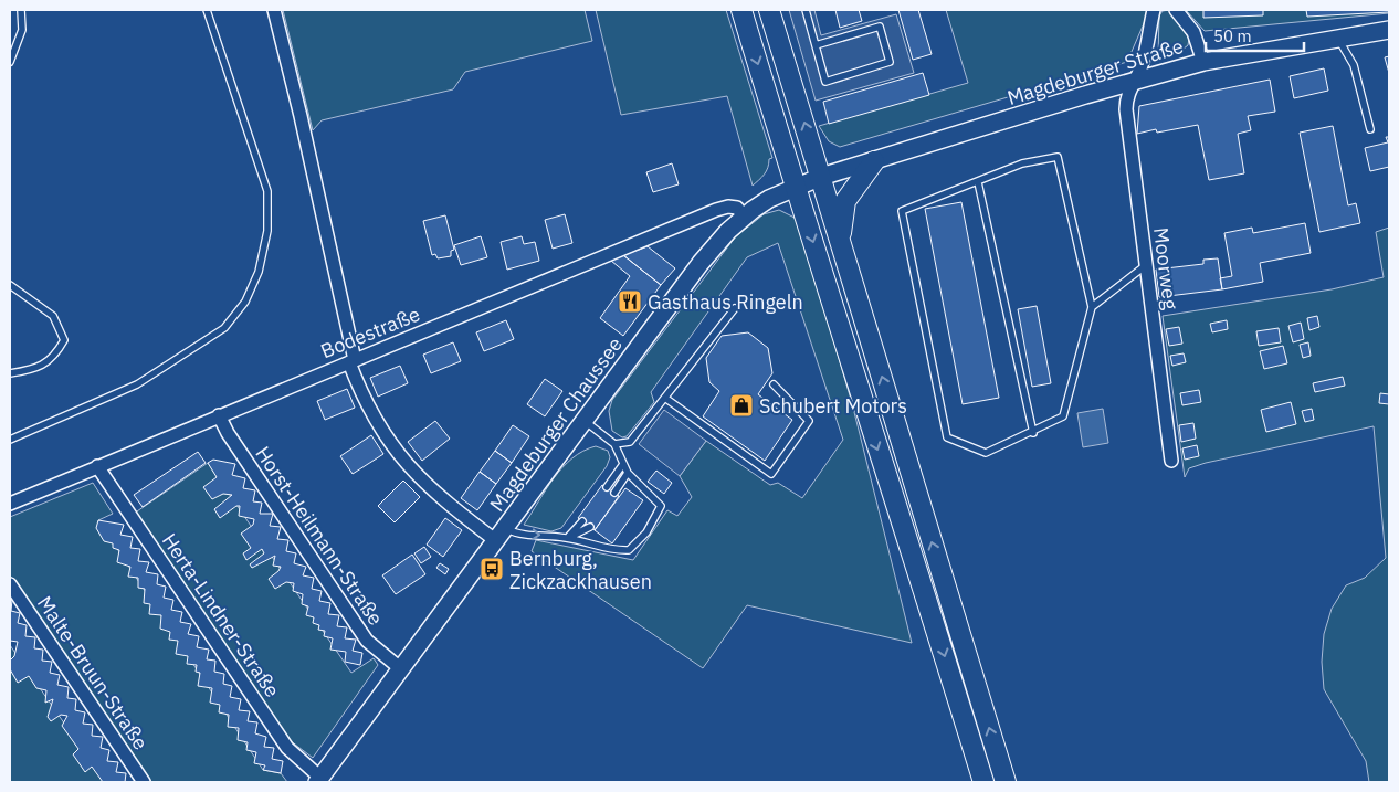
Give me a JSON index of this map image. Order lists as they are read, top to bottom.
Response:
{
  "streets": {
    "main road": ["Magdeburger Straße", "Magdeburger Chaussee"],
    "street": [
      "Moorweg",
      "Bodestraße",
      "Horst-Heilmann-Straße",
      "Herta-Lindner-Straße",
      "Malte-Bruun-Straße"
    ]
  },
  "crossings": [
    ["Magdeburger Straße", "Moorweg"],
    ["Magdeburger Straße", "Magdeburger Chaussee"],
    ["Bodestraße", "Magdeburger Chaussee"],
    ["Bodestraße", "Horst-Heilmann-Straße"],
    ["Bodestraße", "Herta-Lindner-Straße"],
    ["Magdeburger Chaussee", "Horst-Heilmann-Straße"],
    ["Magdeburger Chaussee", "Herta-Lindner-Straße"]
  ],
  "places": {
    "restaurant": ["Gasthaus Ringeln"],
    "shop": ["Schubert Motors"],
    "bus stop": ["Bernburg, Zickzackhausen"]
  },
  "scale_bar": "50 m"
}
